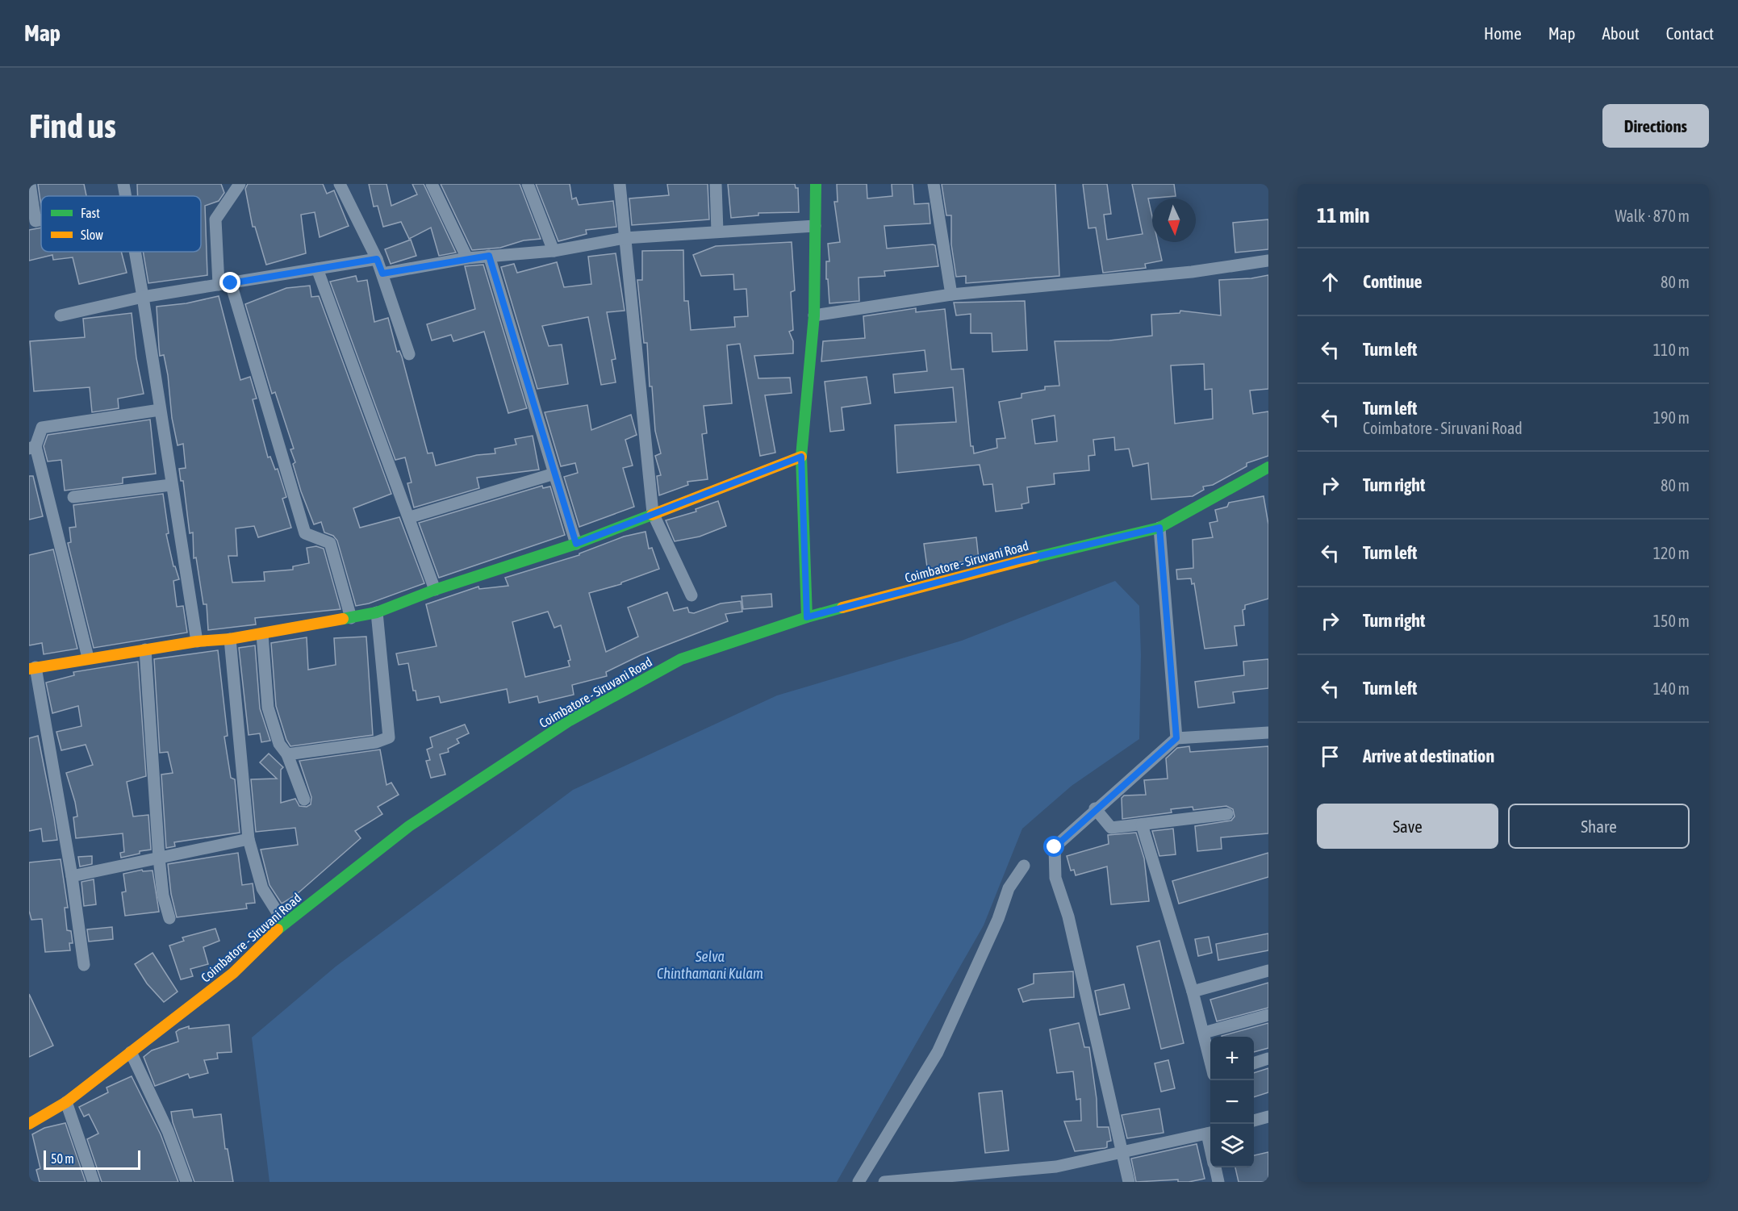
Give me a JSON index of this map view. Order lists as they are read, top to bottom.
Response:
{
  "streets": {
    "main road": ["Coimbatore - Siruvani Road"]
  },
  "water": ["Selva Chinthamani Kulam"],
  "legend": ["Fast", "Slow"],
  "scale_bar": "50 m",
  "north": "bottom",
  "page": {
    "header": "Map",
    "nav": [
      "Home",
      "Map",
      "About",
      "Contact"
    ],
    "buttons": [
      "Directions",
      ["Save", "Share"]
    ],
    "title": "Find us",
    "heading": ["11 min", "Walk · 870 m"],
    "list": [
      ["Continue", "80 m"],
      ["Turn left", "110 m"],
      ["Turn left", "Coimbatore - Siruvani Road", "190 m"],
      ["Turn right", "80 m"],
      ["Turn left", "120 m"],
      ["Turn right", "150 m"],
      ["Turn left", "140 m"],
      "Arrive at destination"
    ],
    "map_buttons": ["+", "−"],
    "scale": "50 m"
  }
}
